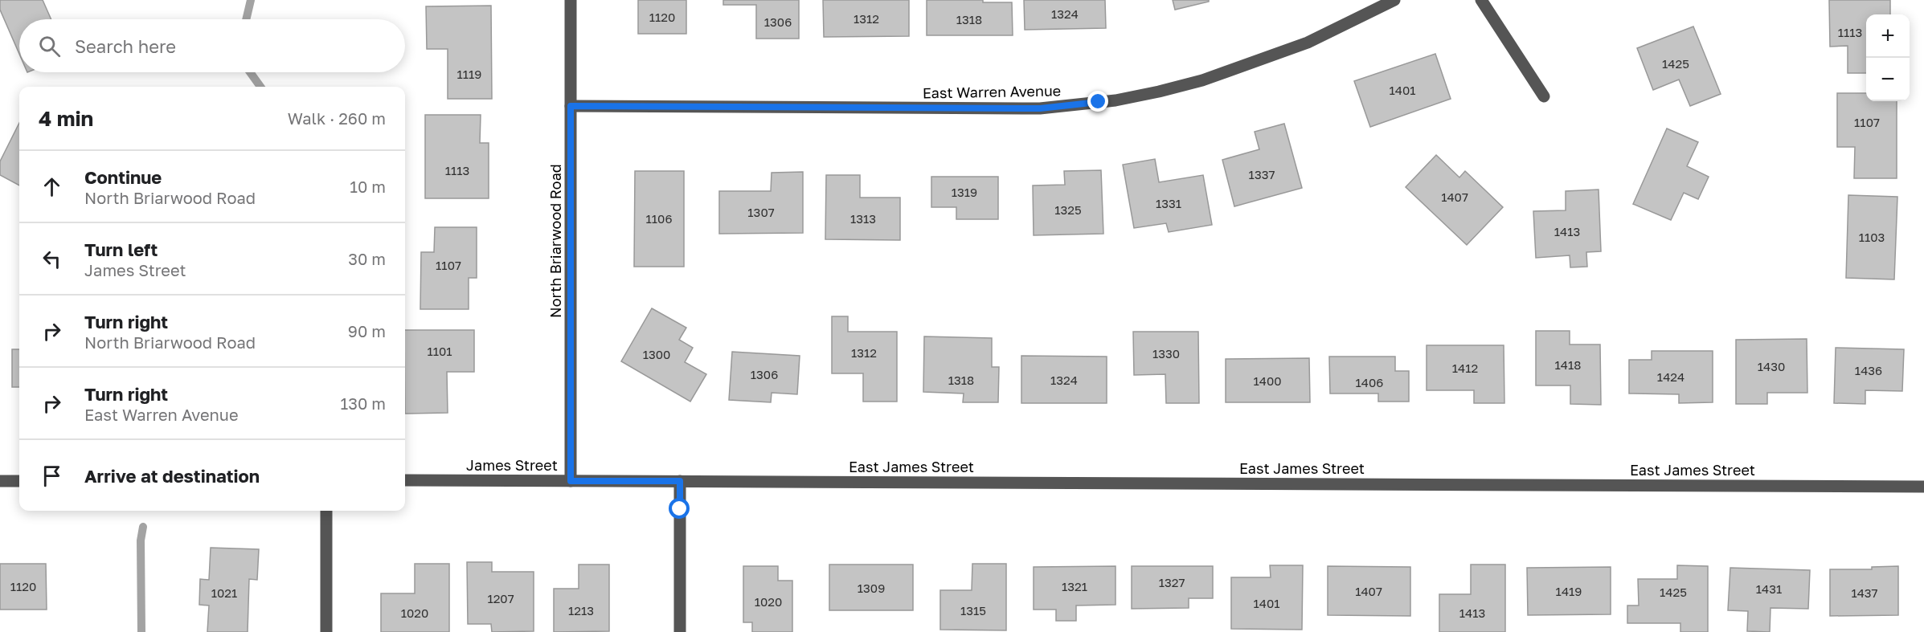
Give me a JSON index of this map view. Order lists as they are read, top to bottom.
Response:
{
  "streets": {
    "street": [
      "East Warren Avenue",
      "North Briarwood Road",
      "James Street",
      "East James Street"
    ]
  },
  "crossings": [
    ["East Warren Avenue", "North Briarwood Road"],
    ["North Briarwood Road", "James Street"],
    ["James Street", "East James Street"]
  ],
  "house_numbers": [
    "1324",
    "1120",
    "1312",
    "1318",
    "1306",
    "1113",
    "1425",
    "1119",
    "1401",
    "1107",
    "1113",
    "1337",
    "1319",
    "1407",
    "1331",
    "1325",
    "1307",
    "1106",
    "1313",
    "1413",
    "1103",
    "1107",
    "1101",
    "1312",
    "1330",
    "1300",
    "1418",
    "1430",
    "1412",
    "1436",
    "1306",
    "1424",
    "1318",
    "1324",
    "1400",
    "1406",
    "1327",
    "1120",
    "1321",
    "1309",
    "1431",
    "1407",
    "1419",
    "1425",
    "1021",
    "1437",
    "1207",
    "1020",
    "1401",
    "1213",
    "1315",
    "1020",
    "1413"
  ],
  "page": {
    "map_buttons": ["+", "−"],
    "search": "Search here",
    "heading": ["4 min", "Walk · 260 m"],
    "list": [
      ["Continue", "North Briarwood Road", "10 m"],
      ["Turn left", "James Street", "30 m"],
      ["Turn right", "North Briarwood Road", "90 m"],
      ["Turn right", "East Warren Avenue", "130 m"],
      "Arrive at destination"
    ]
  }
}
